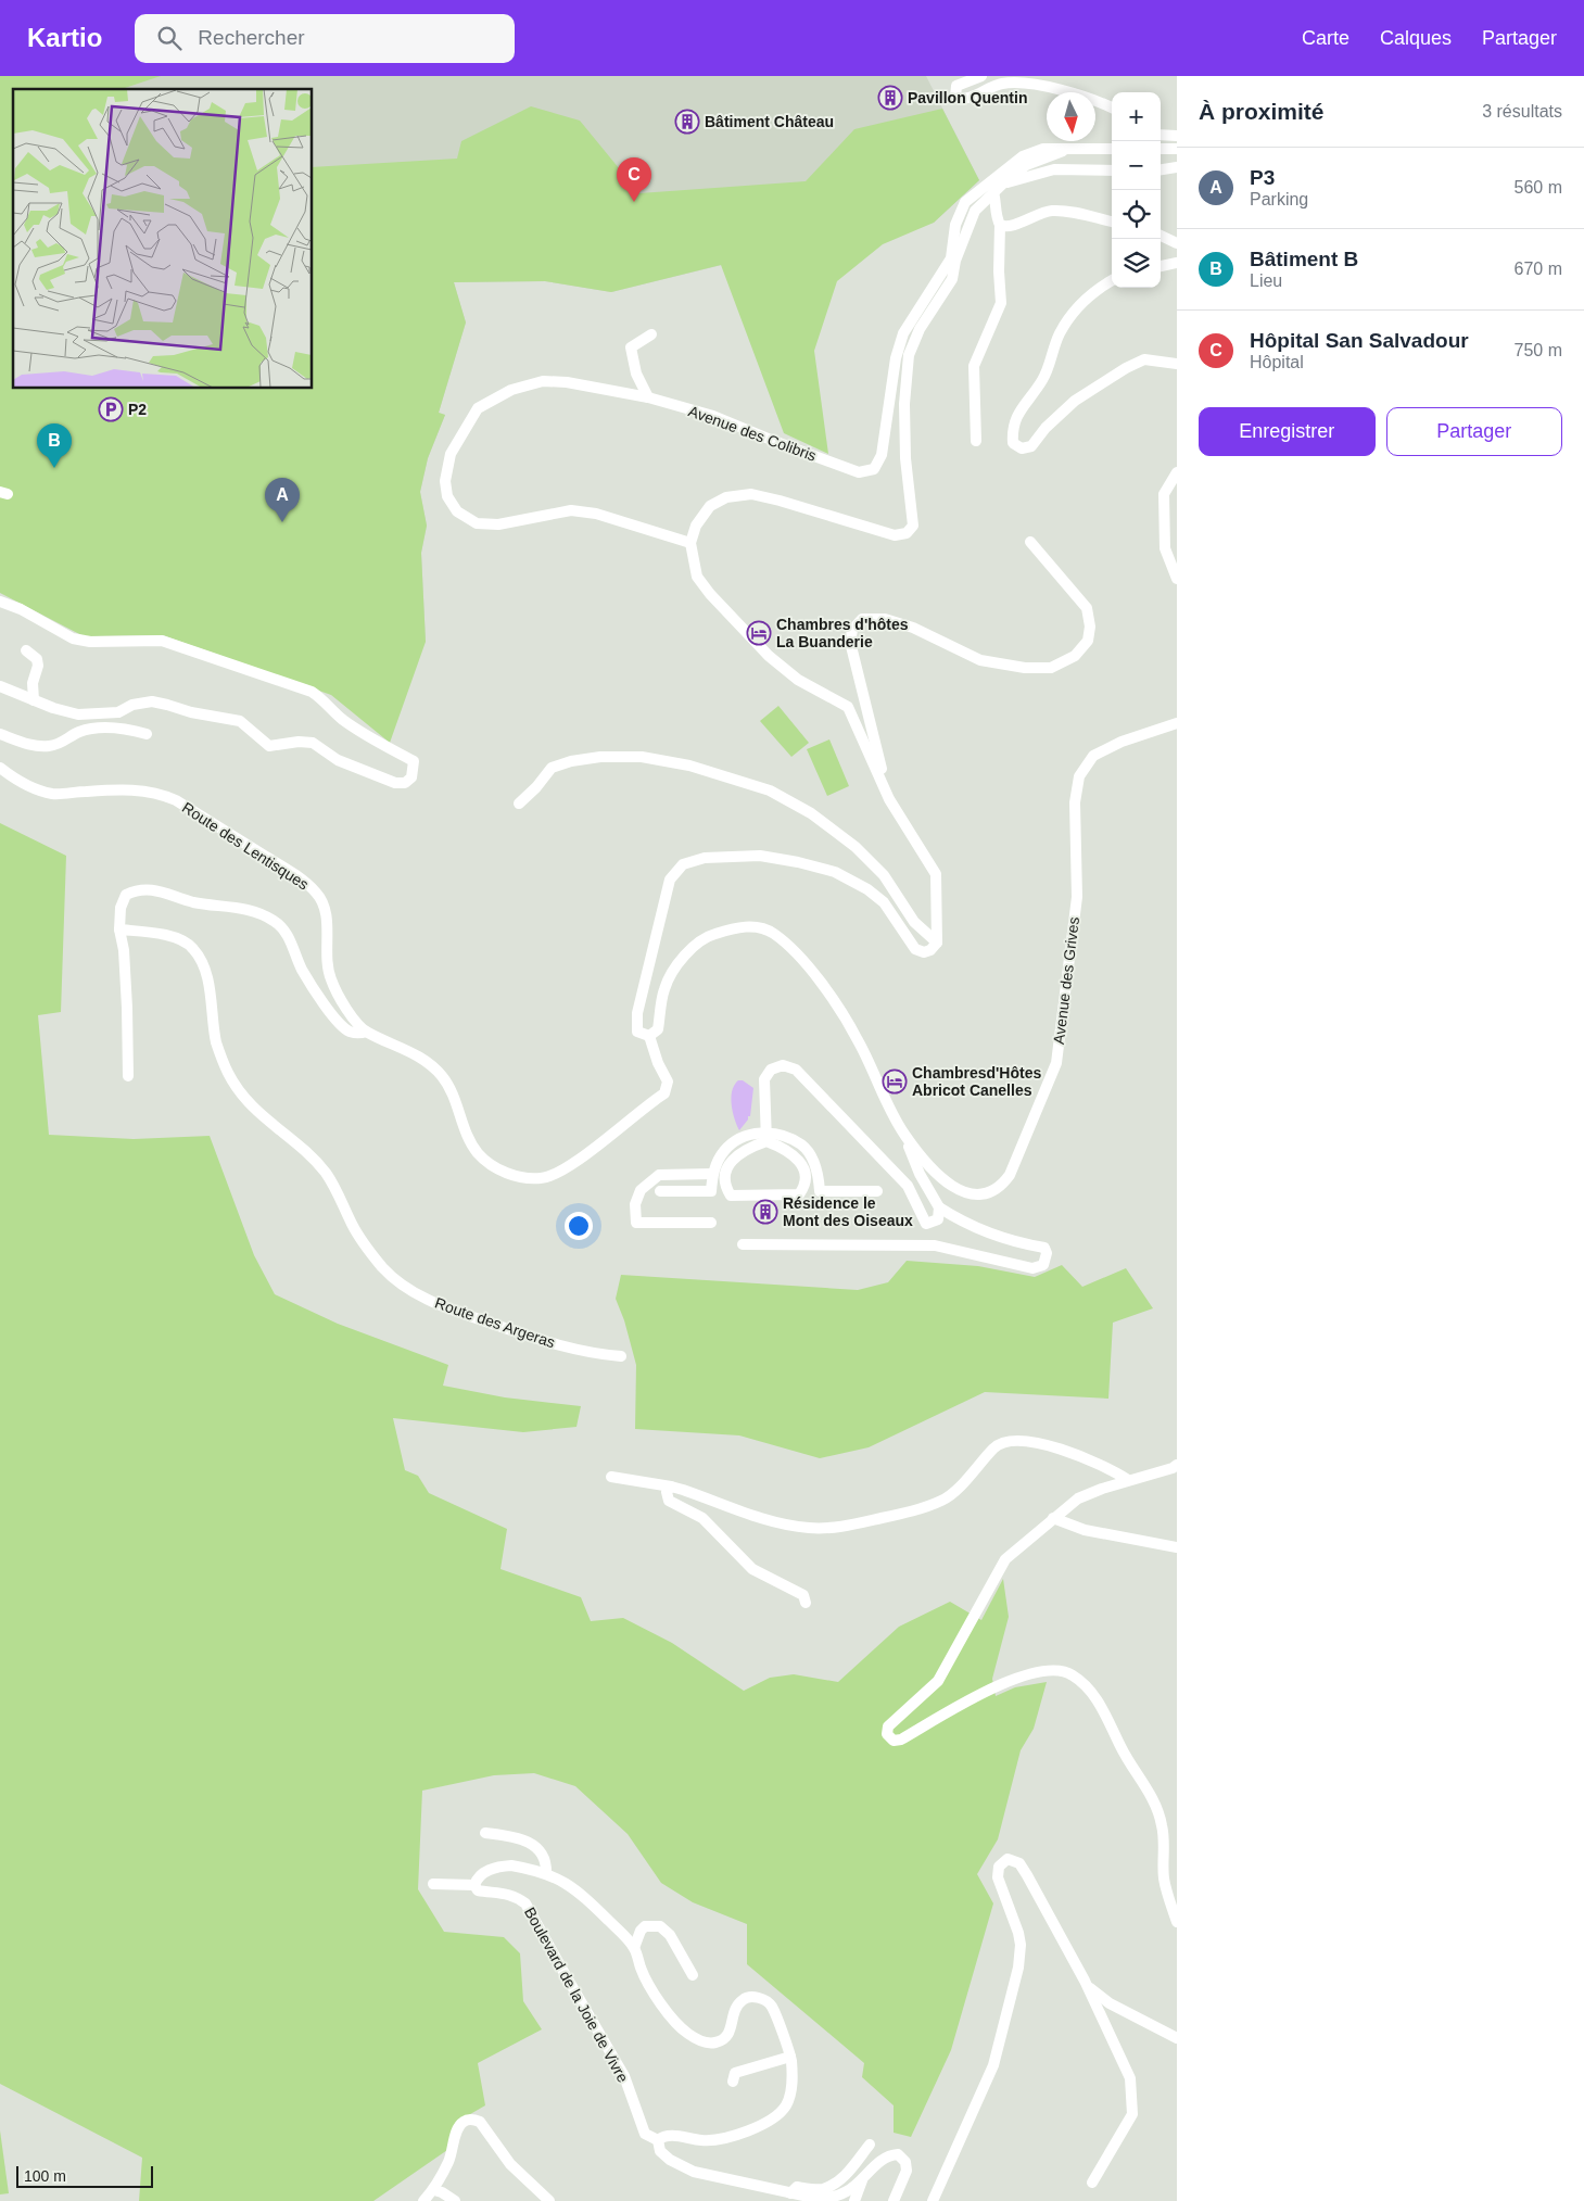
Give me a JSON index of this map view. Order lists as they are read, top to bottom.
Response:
{
  "streets": {
    "street": [
      "Avenue des Colibris",
      "Route des Lentisques",
      "Avenue des Grives",
      "Route des Argeras",
      "Boulevard de la Joie de Vivre"
    ]
  },
  "places": {
    "building": ["Pavillon Quentin", "Bâtiment Château", "Résidence le Mont des Oiseaux"],
    "parking": ["P2"],
    "hotel": ["Chambres d'hôtes La Buanderie", "Chambresd'Hôtes Abricot Canelles"]
  },
  "scale_bar": "100 m",
  "north": "bottom",
  "page": {
    "header": "Kartio",
    "search": "Rechercher",
    "nav": ["Carte", "Calques", "Partager"],
    "heading": ["À proximité", "3 résultats"],
    "map_buttons": ["+", "−"],
    "list": [
      {
        "mark": "A",
        "name": "P3",
        "note": "Parking",
        "value": "560 m"
      },
      {
        "mark": "B",
        "name": "Bâtiment B",
        "note": "Lieu",
        "value": "670 m"
      },
      {
        "mark": "C",
        "name": "Hôpital San Salvadour",
        "note": "Hôpital",
        "value": "750 m"
      }
    ],
    "pins": ["C", "B", "A"],
    "buttons": ["Enregistrer", "Partager"],
    "scale": "100 m"
  }
}
